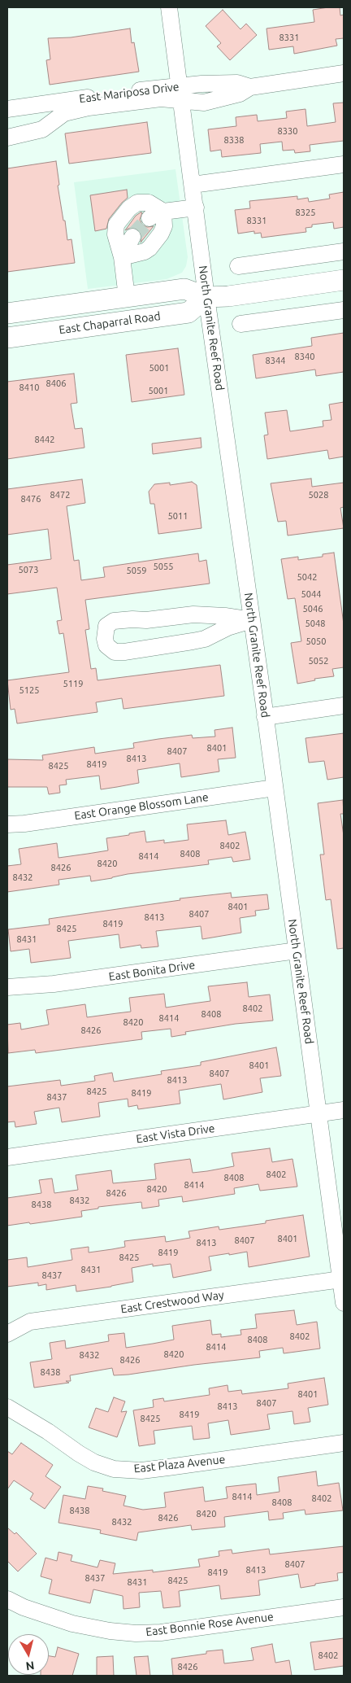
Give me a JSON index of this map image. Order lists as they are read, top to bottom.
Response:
{
  "streets": {
    "main road": ["East Chaparral Road"],
    "street": [
      "East Mariposa Drive",
      "North Granite Reef Road",
      "East Orange Blossom Lane",
      "East Bonita Drive",
      "East Vista Drive",
      "East Crestwood Way",
      "East Plaza Avenue",
      "East Bonnie Rose Avenue"
    ]
  },
  "crossings": [
    ["East Mariposa Drive", "North Granite Reef Road"],
    ["East Chaparral Road", "North Granite Reef Road"],
    ["North Granite Reef Road", "East Orange Blossom Lane"],
    ["North Granite Reef Road", "East Bonita Drive"],
    ["North Granite Reef Road", "East Vista Drive"],
    ["North Granite Reef Road", "East Crestwood Way"]
  ],
  "house_numbers": [
    "8331",
    "8330",
    "8338",
    "8325",
    "8331",
    "8340",
    "8344",
    "5001",
    "8406",
    "8410",
    "5001",
    "8442",
    "8472",
    "5028",
    "8476",
    "5011",
    "5055",
    "5073",
    "5059",
    "5042",
    "5044",
    "5046",
    "5048",
    "5050",
    "5052",
    "5119",
    "5125",
    "8401",
    "8407",
    "8413",
    "8419",
    "8425",
    "8402",
    "8408",
    "8414",
    "8420",
    "8426",
    "8432",
    "8401",
    "8407",
    "8413",
    "8419",
    "8425",
    "8431",
    "8402",
    "8408",
    "8414",
    "8420",
    "8426",
    "8401",
    "8407",
    "8413",
    "8425",
    "8419",
    "8437",
    "8402",
    "8408",
    "8414",
    "8420",
    "8426",
    "8432",
    "8438",
    "8401",
    "8407",
    "8413",
    "8419",
    "8425",
    "8431",
    "8437",
    "8402",
    "8408",
    "8414",
    "8420",
    "8432",
    "8426",
    "8438",
    "8401",
    "8407",
    "8413",
    "8419",
    "8425",
    "8414",
    "8402",
    "8408",
    "8438",
    "8420",
    "8426",
    "8432",
    "8407",
    "8413",
    "8419",
    "8437",
    "8425",
    "8431",
    "8402",
    "8426"
  ],
  "north": "bottom"
}
